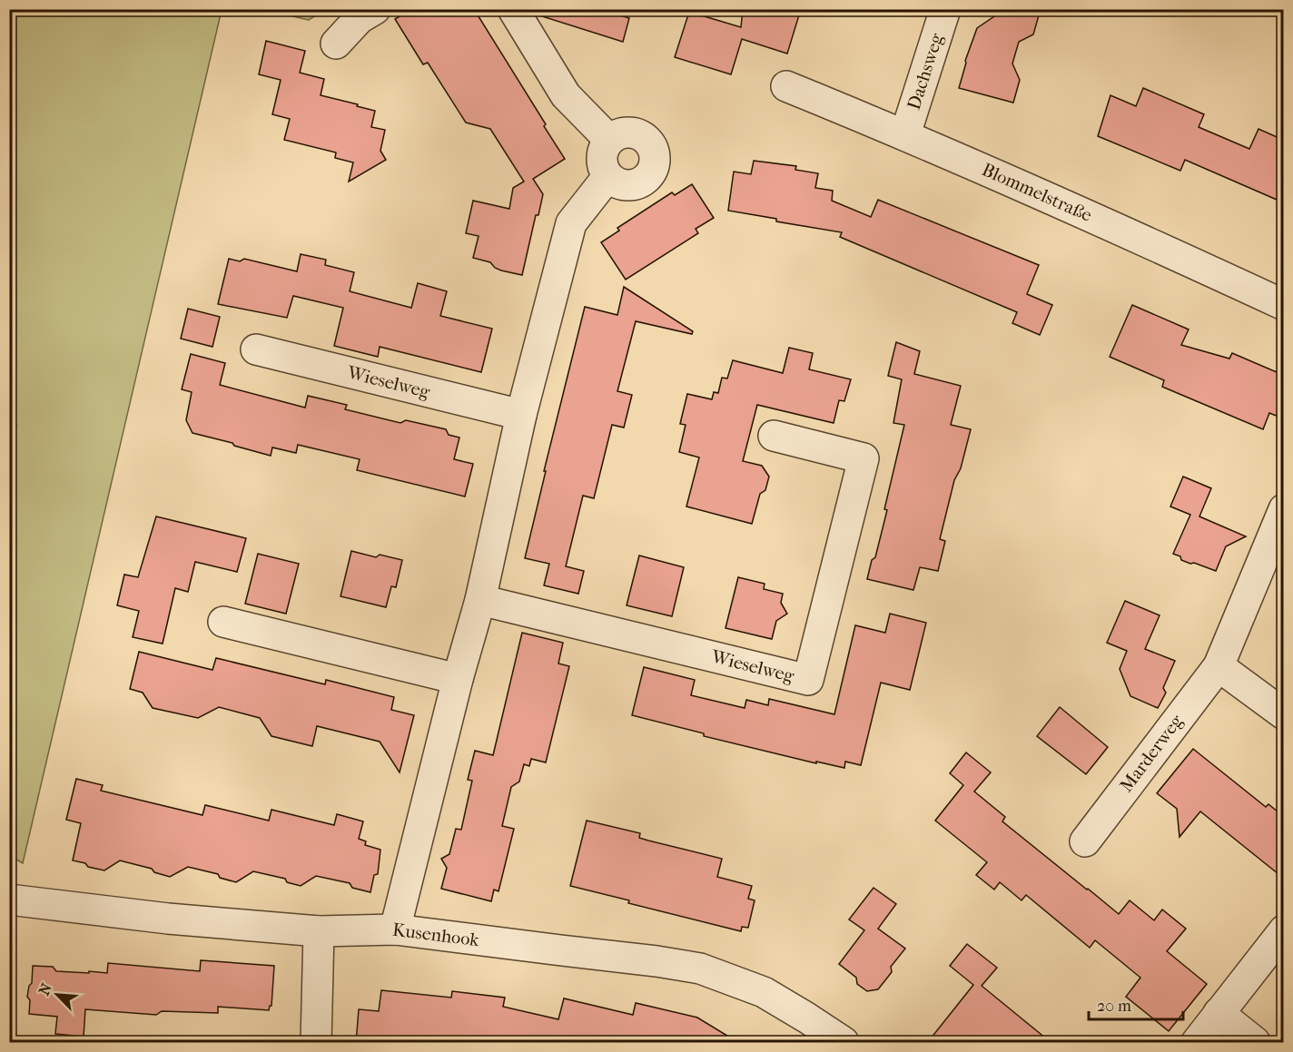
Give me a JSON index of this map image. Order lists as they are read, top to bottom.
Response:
{
  "streets": {
    "street": [
      "Dachsweg",
      "Blommelstraße",
      "Wieselweg",
      "Marderweg",
      "Kusenhook"
    ]
  },
  "crossings": [
    ["Dachsweg", "Blommelstraße"]
  ],
  "scale_bar": "20 m",
  "north": "top left"
}
